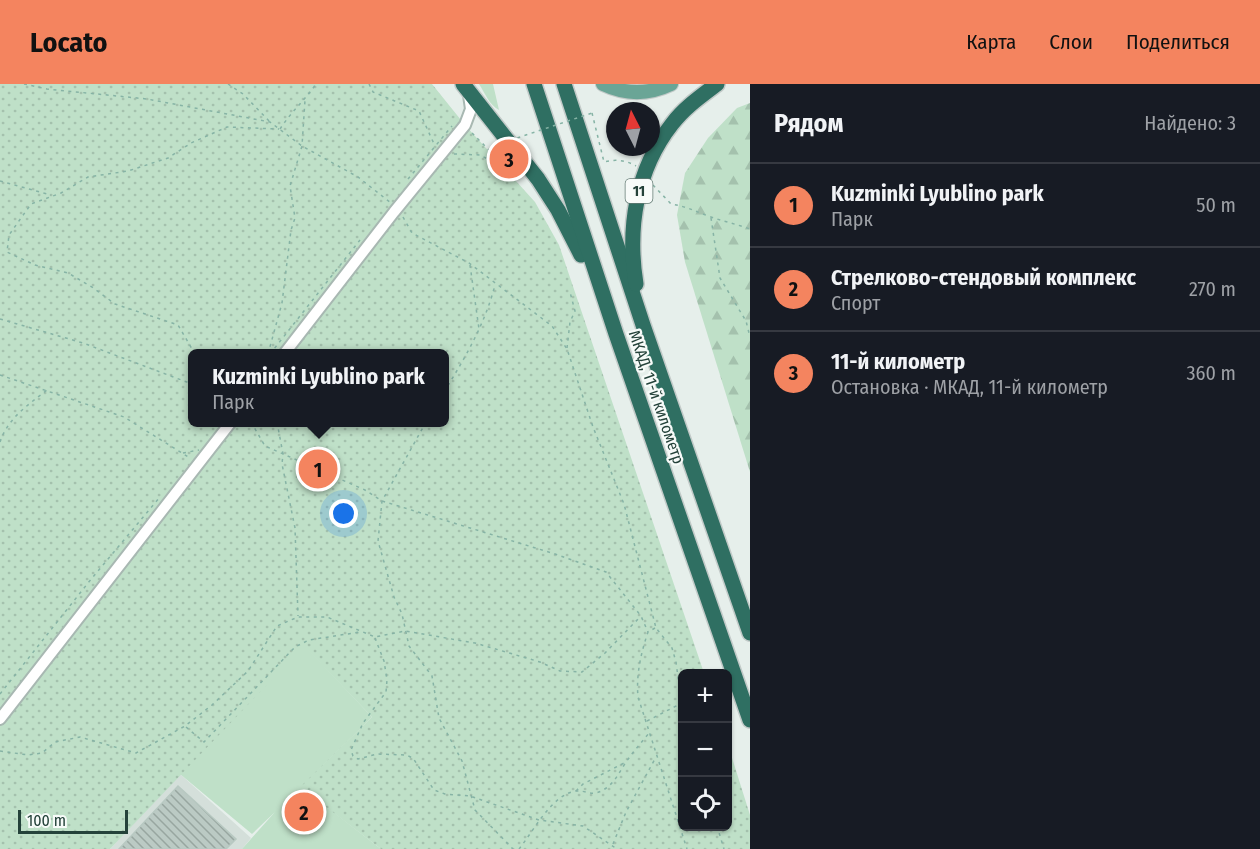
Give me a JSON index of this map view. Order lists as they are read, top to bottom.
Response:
{
  "streets": {
    "highway": ["11", "МКАД, 11-й километр"]
  },
  "crossings": [
    ["11", "МКАД, 11-й километр"]
  ],
  "scale_bar": "100 m",
  "north": "top",
  "page": {
    "header": "Locato",
    "nav": ["Карта", "Слои", "Поделиться"],
    "heading": ["Рядом", "Найдено: 3"],
    "pins": ["3", "1", "2"],
    "list": [
      {
        "mark": "1",
        "name": "Kuzminki Lyublino park",
        "note": "Парк",
        "value": "50 m"
      },
      {
        "mark": "2",
        "name": "Стрелково-стендовый комплекс",
        "note": "Спорт",
        "value": "270 m"
      },
      {
        "mark": "3",
        "name": "11-й километр",
        "note": "Остановка · МКАД, 11-й километр",
        "value": "360 m"
      }
    ],
    "popup": ["Kuzminki Lyublino park", "Парк"],
    "map_buttons": ["+", "−"],
    "scale": "100 m"
  }
}
